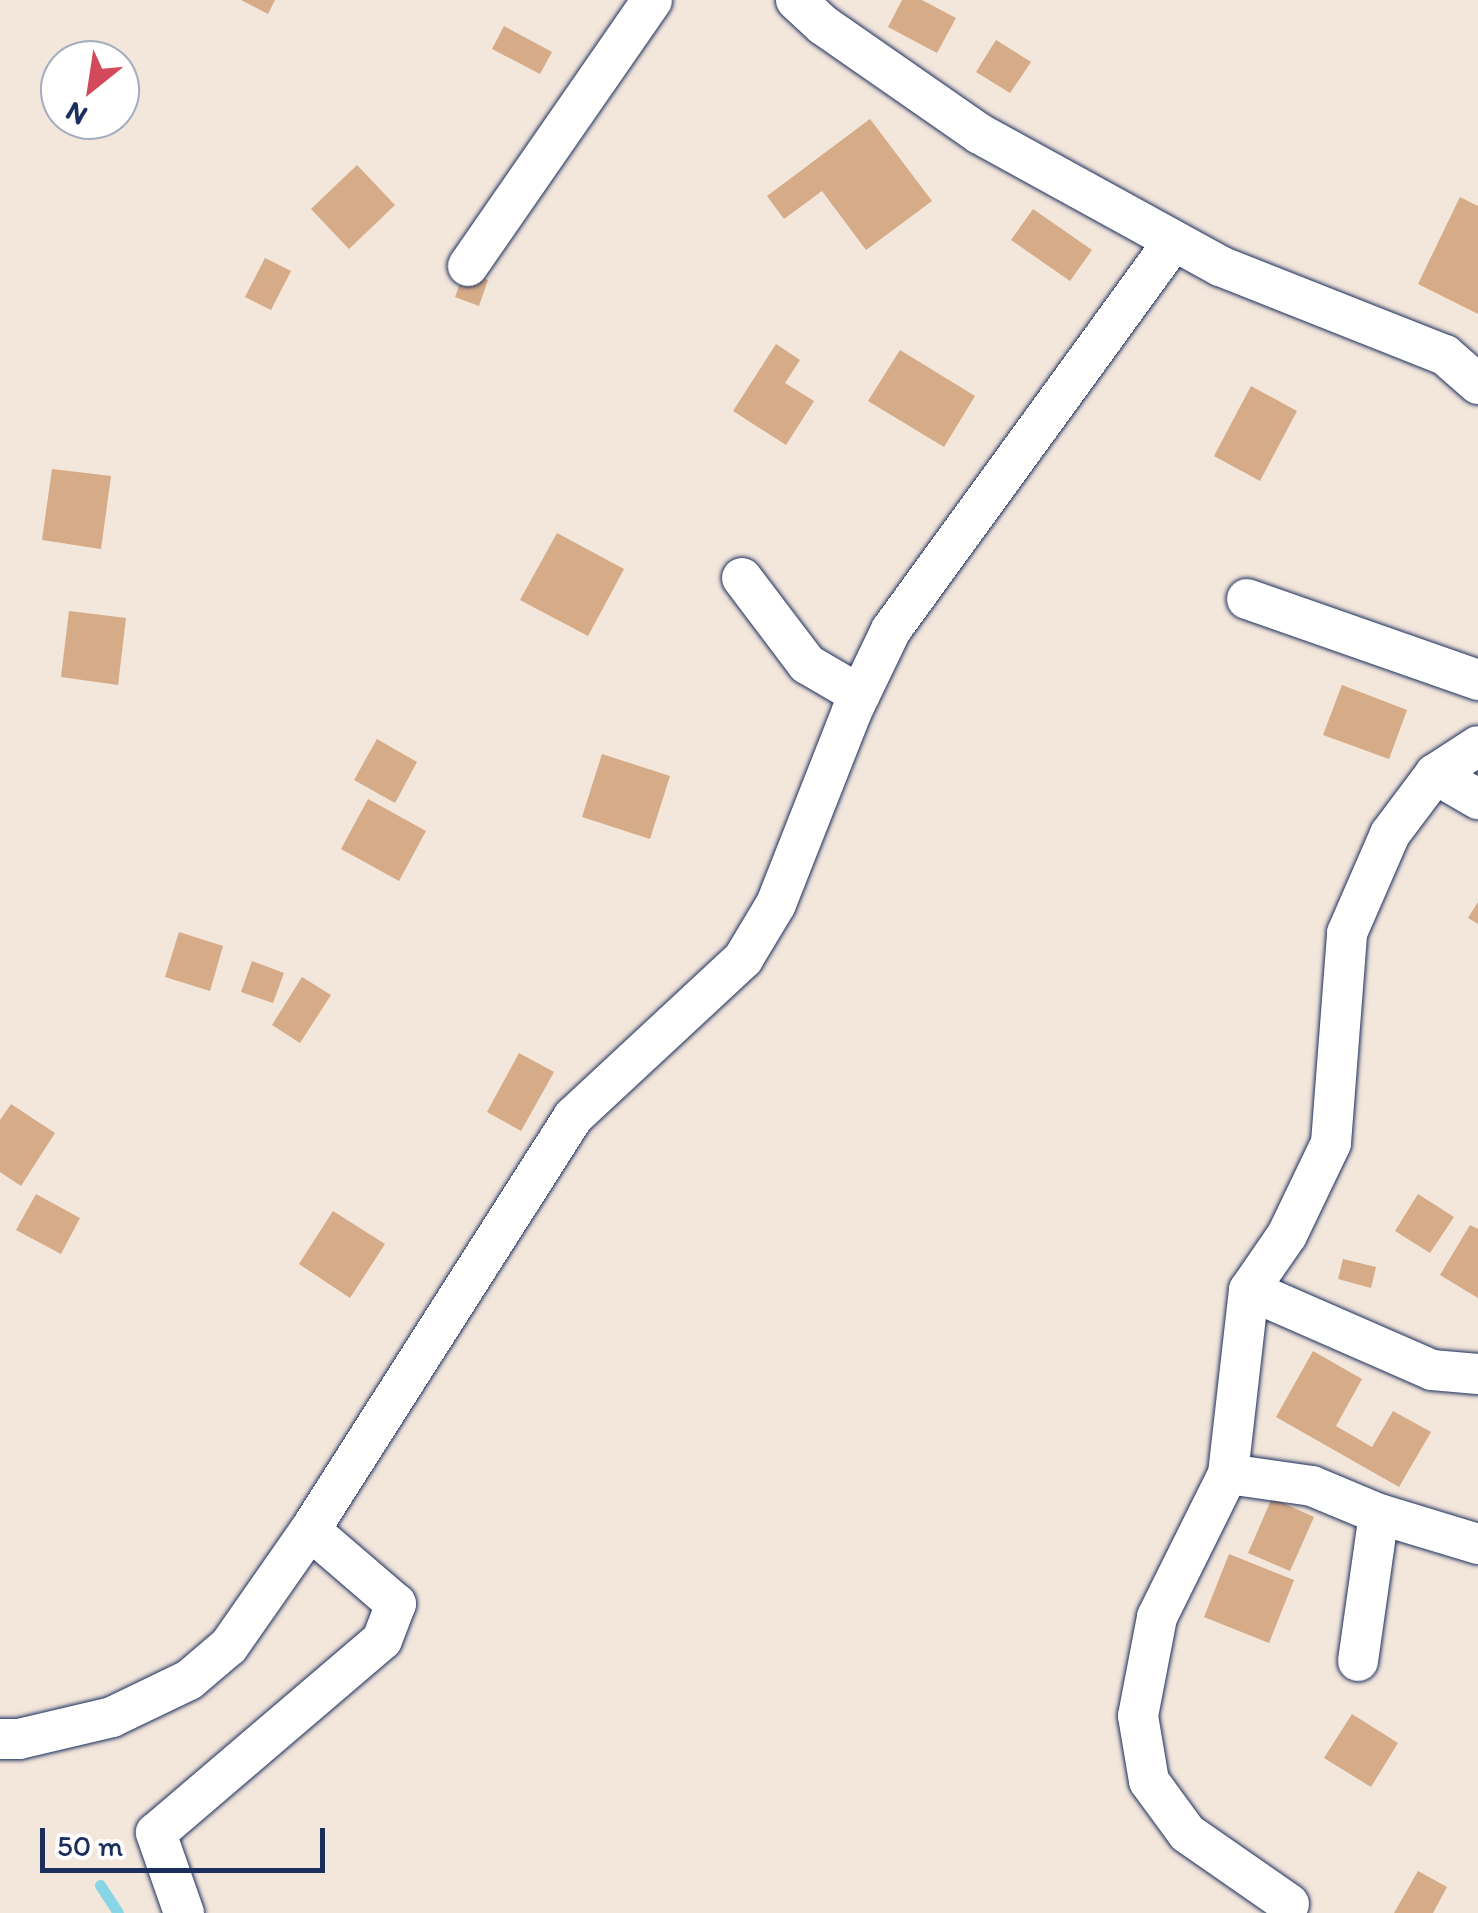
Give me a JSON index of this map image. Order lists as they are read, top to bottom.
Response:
{
  "scale_bar": "50 m",
  "north": "bottom left"
}
